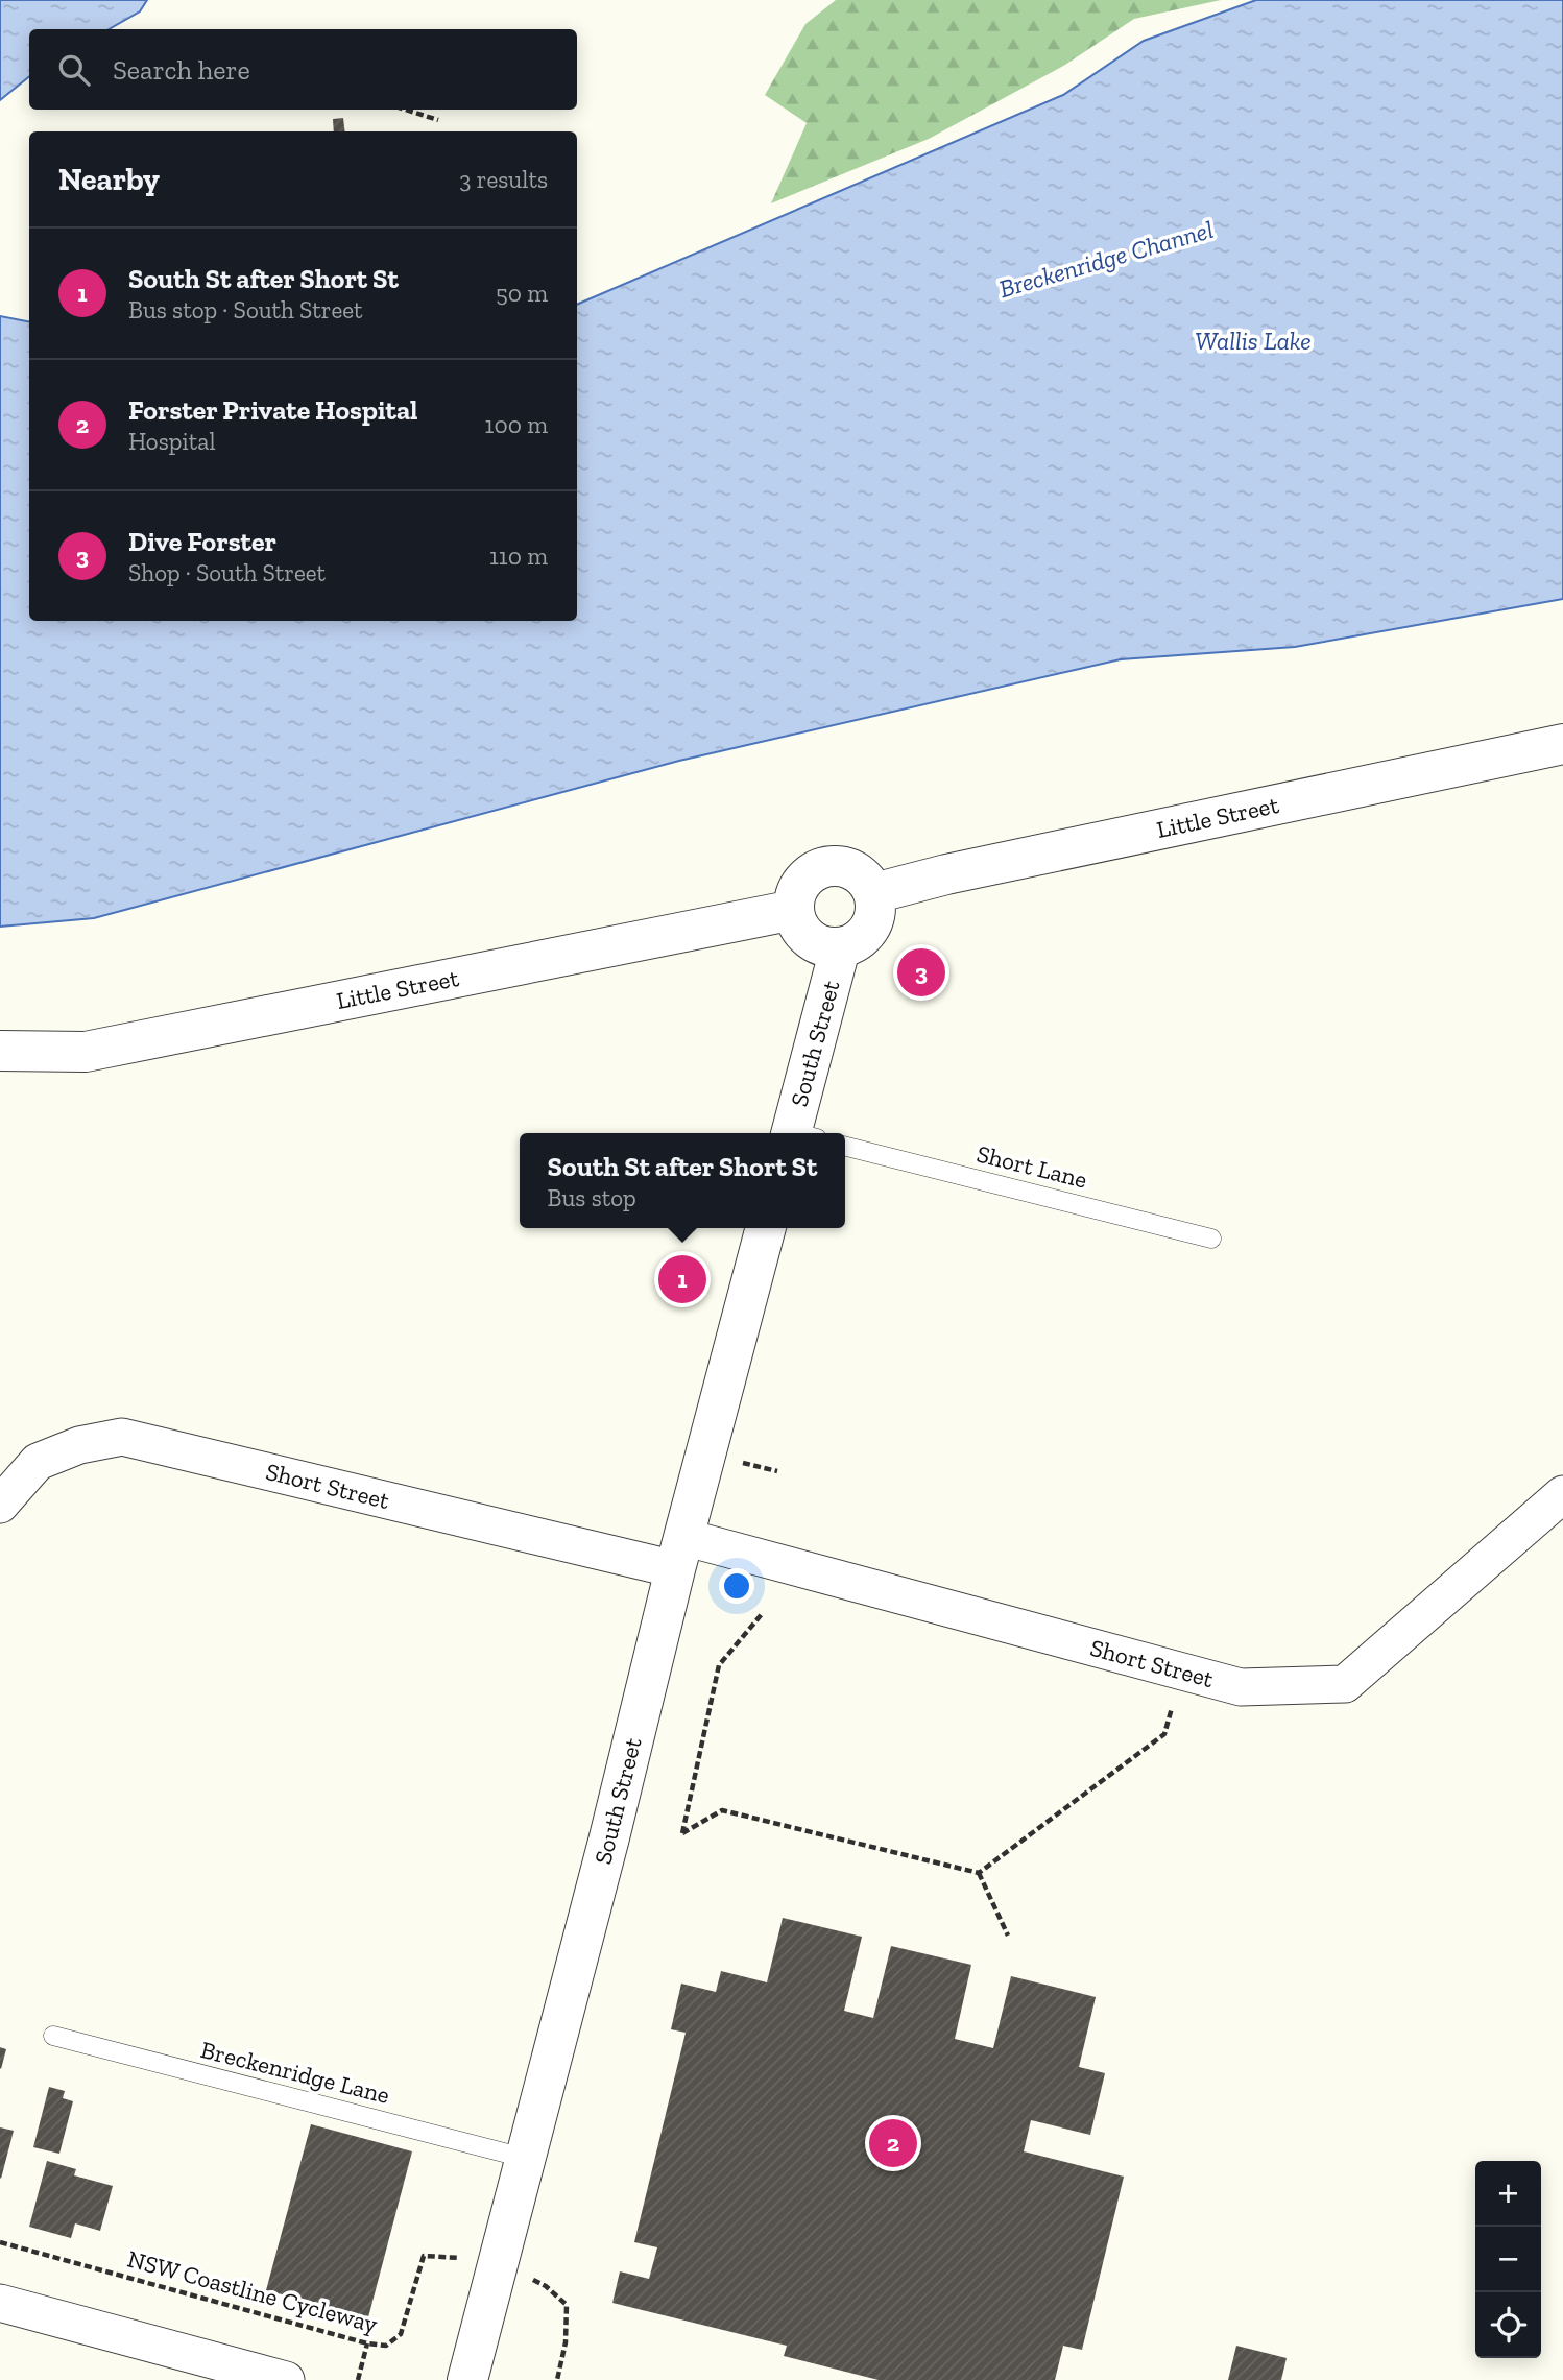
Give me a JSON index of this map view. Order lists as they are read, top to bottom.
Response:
{
  "streets": {
    "street": ["Little Street", "South Street", "Short Street"],
    "lane": ["Short Lane", "Breckenridge Lane"],
    "path": ["NSW Coastline Cycleway"]
  },
  "crossings": [
    ["Little Street", "South Street"],
    ["South Street", "Short Street"],
    ["South Street", "Breckenridge Lane"],
    ["South Street", "NSW Coastline Cycleway"]
  ],
  "water": ["Breckenridge Channel", "Wallis Lake"],
  "page": {
    "search": "Search here",
    "heading": ["Nearby", "3 results"],
    "list": [
      {
        "mark": "1",
        "name": "South St after Short St",
        "note": "Bus stop · South Street",
        "value": "50 m"
      },
      {
        "mark": "2",
        "name": "Forster Private Hospital",
        "note": "Hospital",
        "value": "100 m"
      },
      {
        "mark": "3",
        "name": "Dive Forster",
        "note": "Shop · South Street",
        "value": "110 m"
      }
    ],
    "pins": ["3", "1", "2"],
    "popup": ["South St after Short St", "Bus stop"],
    "map_buttons": ["+", "−"]
  }
}
